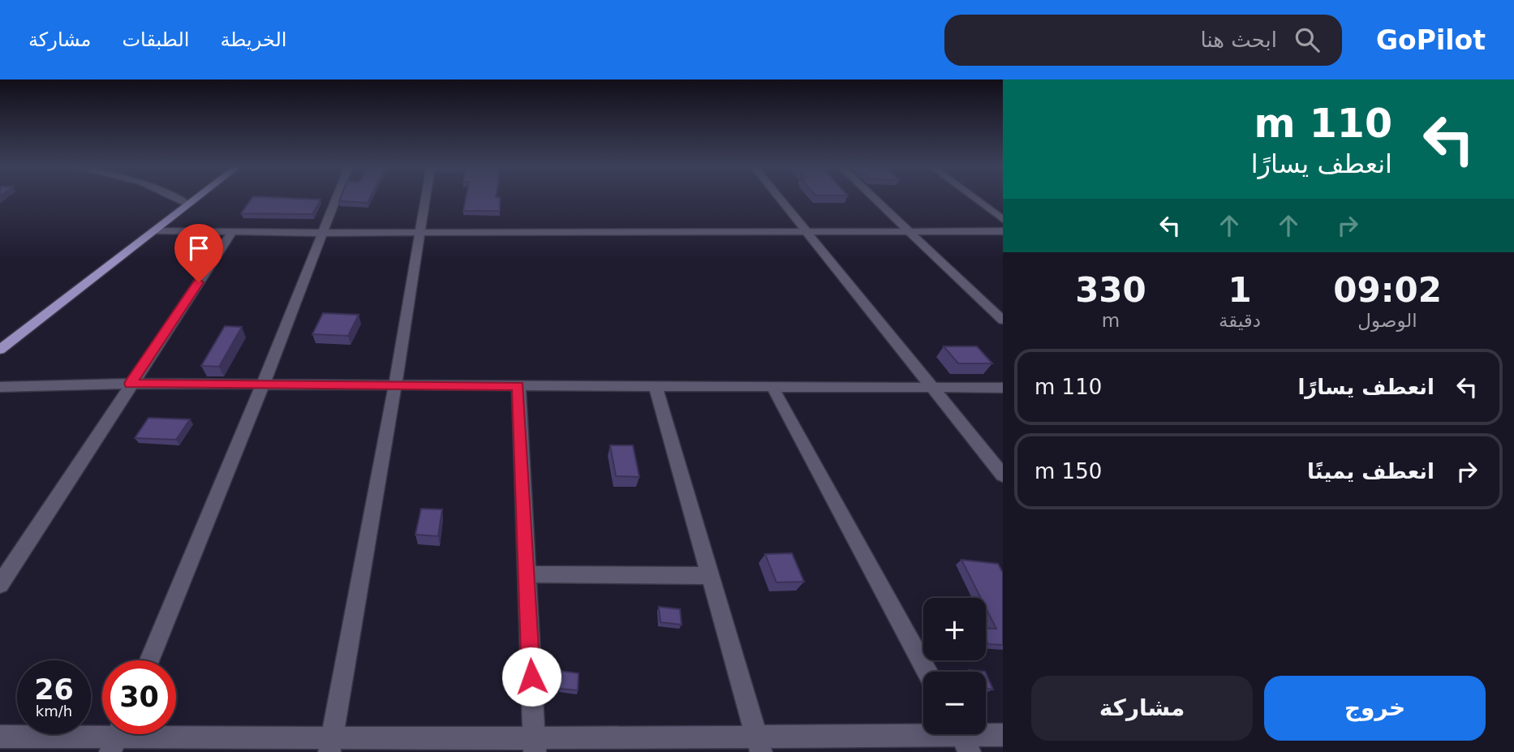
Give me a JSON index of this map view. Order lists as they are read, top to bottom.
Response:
{
  "page": {
    "header": "GoPilot",
    "search": "ابحث هنا",
    "nav": ["الخريطة", "الطبقات", "مشاركة"],
    "turn": ["110 m", "انعطف يسارًا"],
    "eta": [
      "09:02",
      "الوصول",
      "1",
      "دقيقة",
      "330",
      "m"
    ],
    "list": [
      {
        "name": "انعطف يسارًا",
        "value": "110 m"
      },
      {
        "name": "انعطف يمينًا",
        "value": "150 m"
      }
    ],
    "map_buttons": ["+", "−"],
    "speed": "26 km/h",
    "limit": "30",
    "buttons": ["خروج", "مشاركة"]
  }
}
